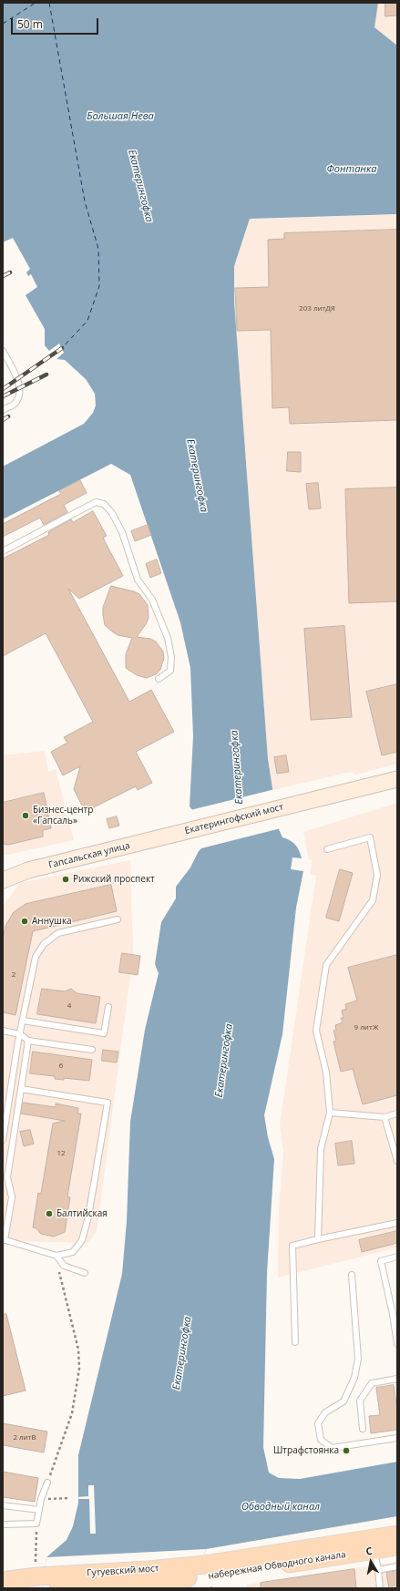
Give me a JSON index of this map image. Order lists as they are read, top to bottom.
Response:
{
  "streets": {
    "main road": ["набережная Обводного канала", "Гутуевский мост"],
    "street": ["Екатерингофский мост", "Гапсальская улица"]
  },
  "crossings": [
    ["Екатерингофский мост", "Гапсальская улица"],
    ["набережная Обводного канала", "Гутуевский мост"]
  ],
  "water": [
    "Большая Нева",
    "Фонтанка",
    "Екатерингофка",
    "Обводный канал"
  ],
  "places": [
    "Бизнес-центр «Гапсаль»",
    "Рижский проспект",
    "Аннушка",
    "Балтийская",
    "Штрафстоянка"
  ],
  "house_numbers": [
    "203 литДЯ",
    "2",
    "4",
    "9 литЖ",
    "6",
    "12",
    "2 литВ"
  ],
  "scale_bar": "50 m",
  "north": "top"
}
